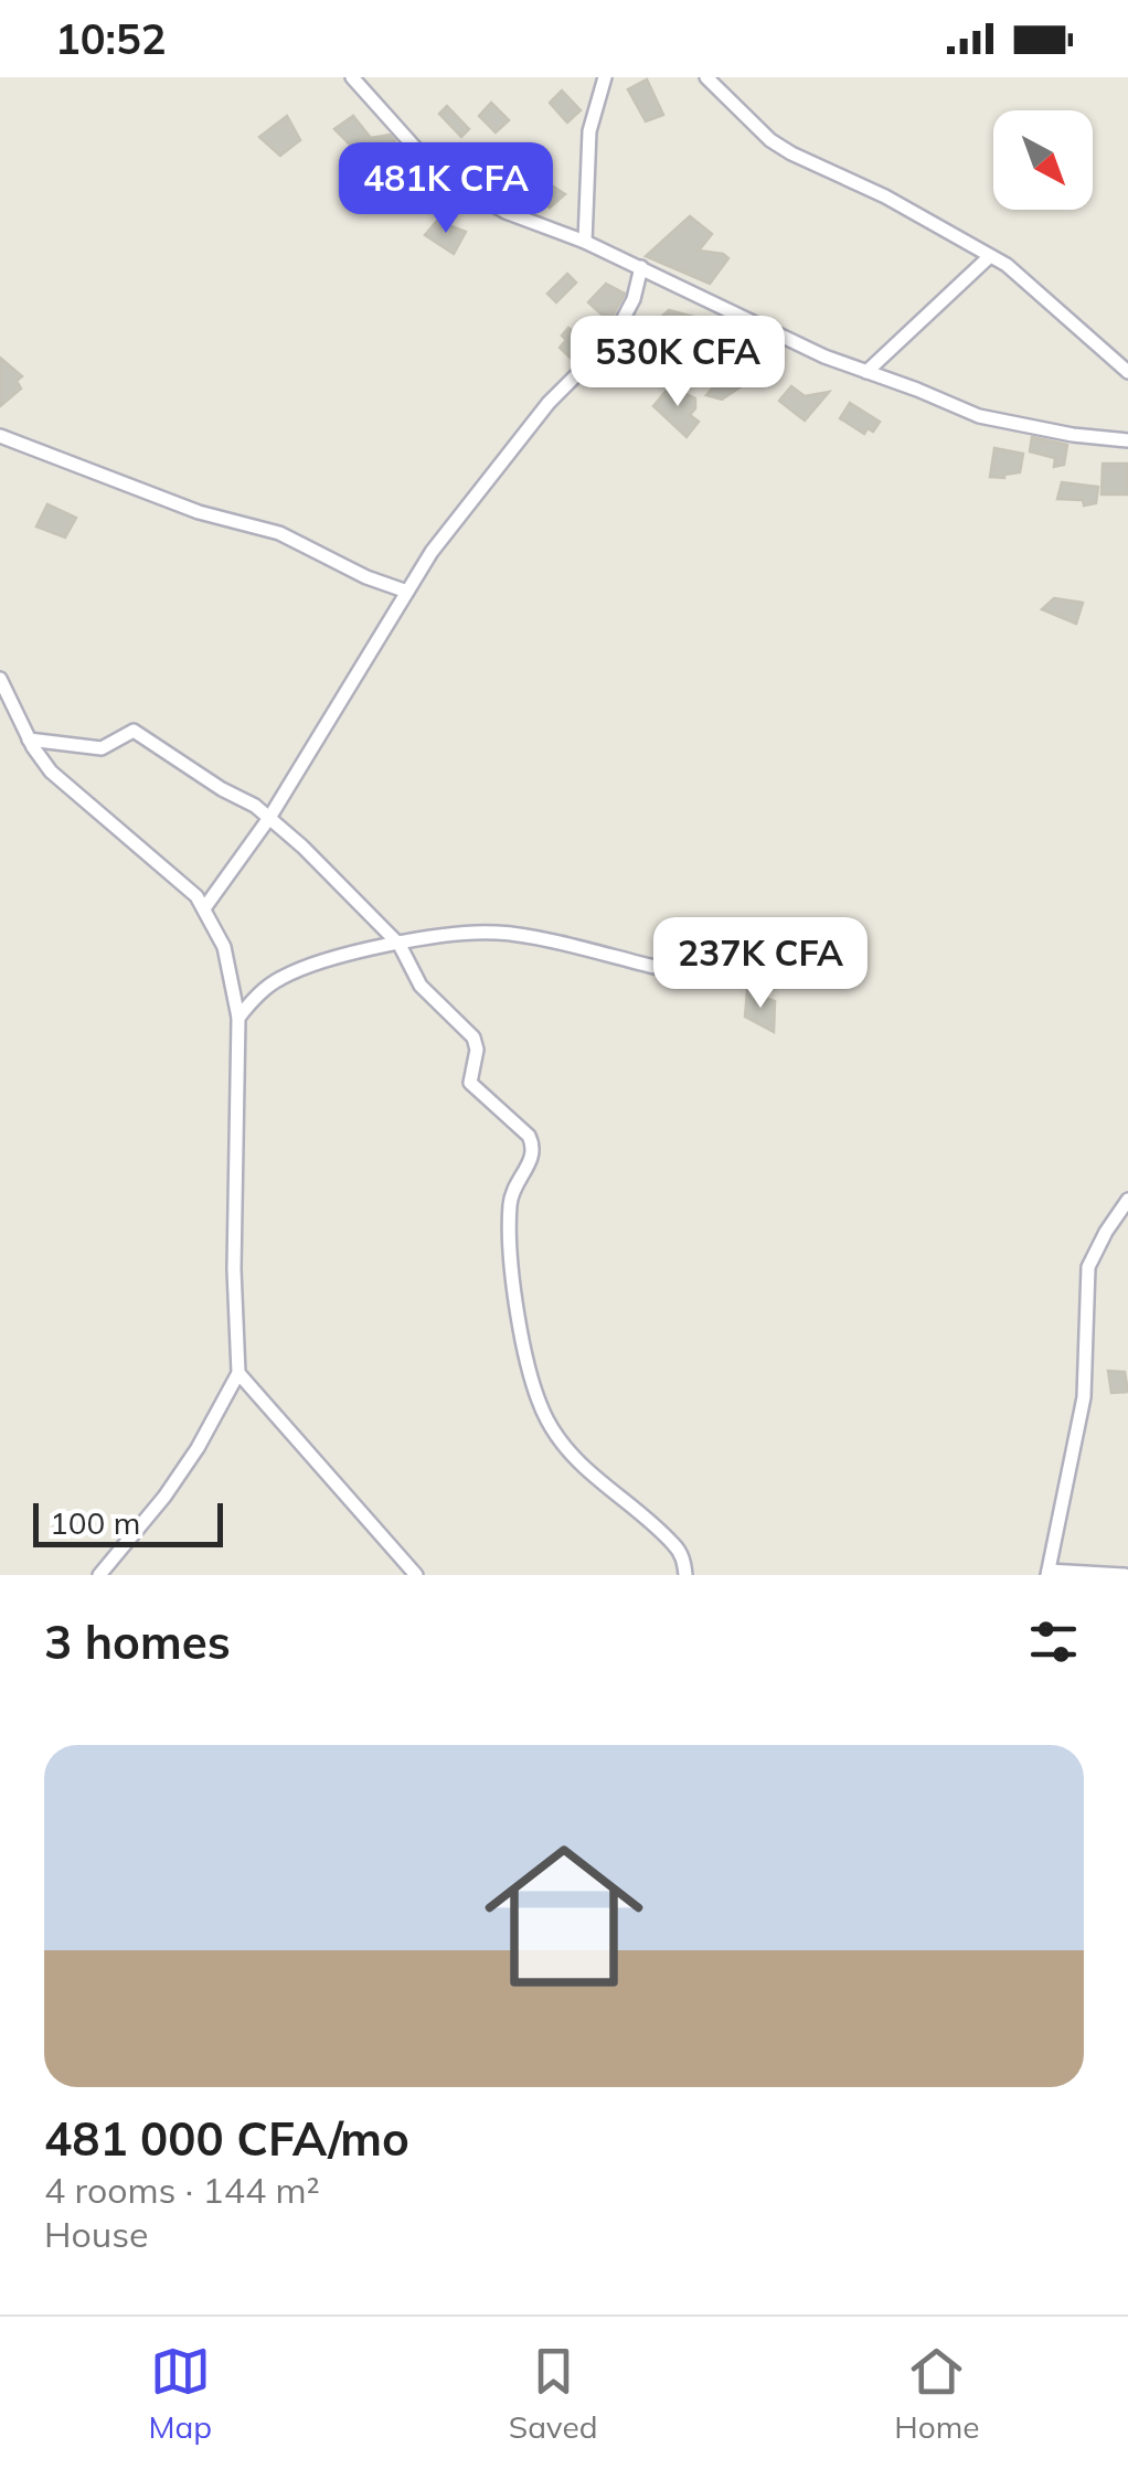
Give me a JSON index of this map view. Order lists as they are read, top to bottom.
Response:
{
  "scale_bar": "100 m",
  "north": "bottom right",
  "page": {
    "status": "10:52",
    "price": ["481K CFA", "530K CFA", "237K CFA"],
    "scale": "100 m",
    "heading": "3 homes",
    "list": [
      {
        "name": "481 000 CFA/mo",
        "note": "4 rooms · 144 m² · House"
      }
    ],
    "tabs": ["Map", "Saved", "Home"]
  }
}
